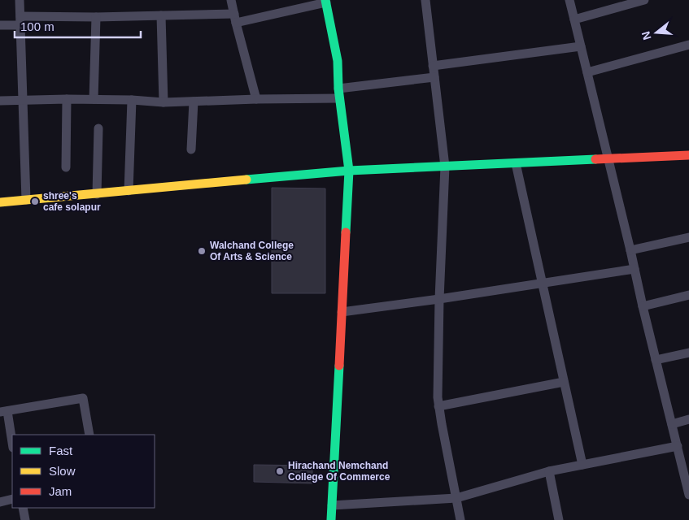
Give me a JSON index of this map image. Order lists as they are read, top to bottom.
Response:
{
  "places": ["shree's cafe solapur", "Walchand College Of Arts & Science", "Hirachand Nemchand College Of Commerce"],
  "legend": ["Fast", "Slow", "Jam"],
  "scale_bar": "100 m",
  "north": "left"
}
